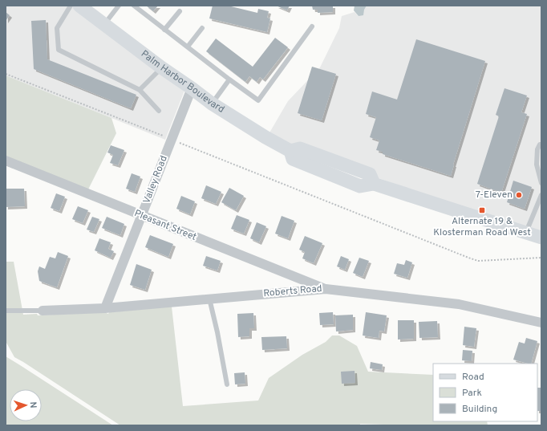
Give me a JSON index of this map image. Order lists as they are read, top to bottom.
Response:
{
  "streets": {
    "main road": ["Palm Harbor Boulevard"],
    "street": ["Valley Road", "Pleasant Street", "Roberts Road"]
  },
  "crossings": [
    ["Palm Harbor Boulevard", "Valley Road"],
    ["Valley Road", "Pleasant Street"],
    ["Valley Road", "Roberts Road"],
    ["Pleasant Street", "Roberts Road"]
  ],
  "places": {
    "other": ["7-Eleven"],
    "transit": ["Alternate 19 & Klosterman Road West"]
  },
  "legend": ["Road", "Park", "Building"],
  "north": "right"
}
